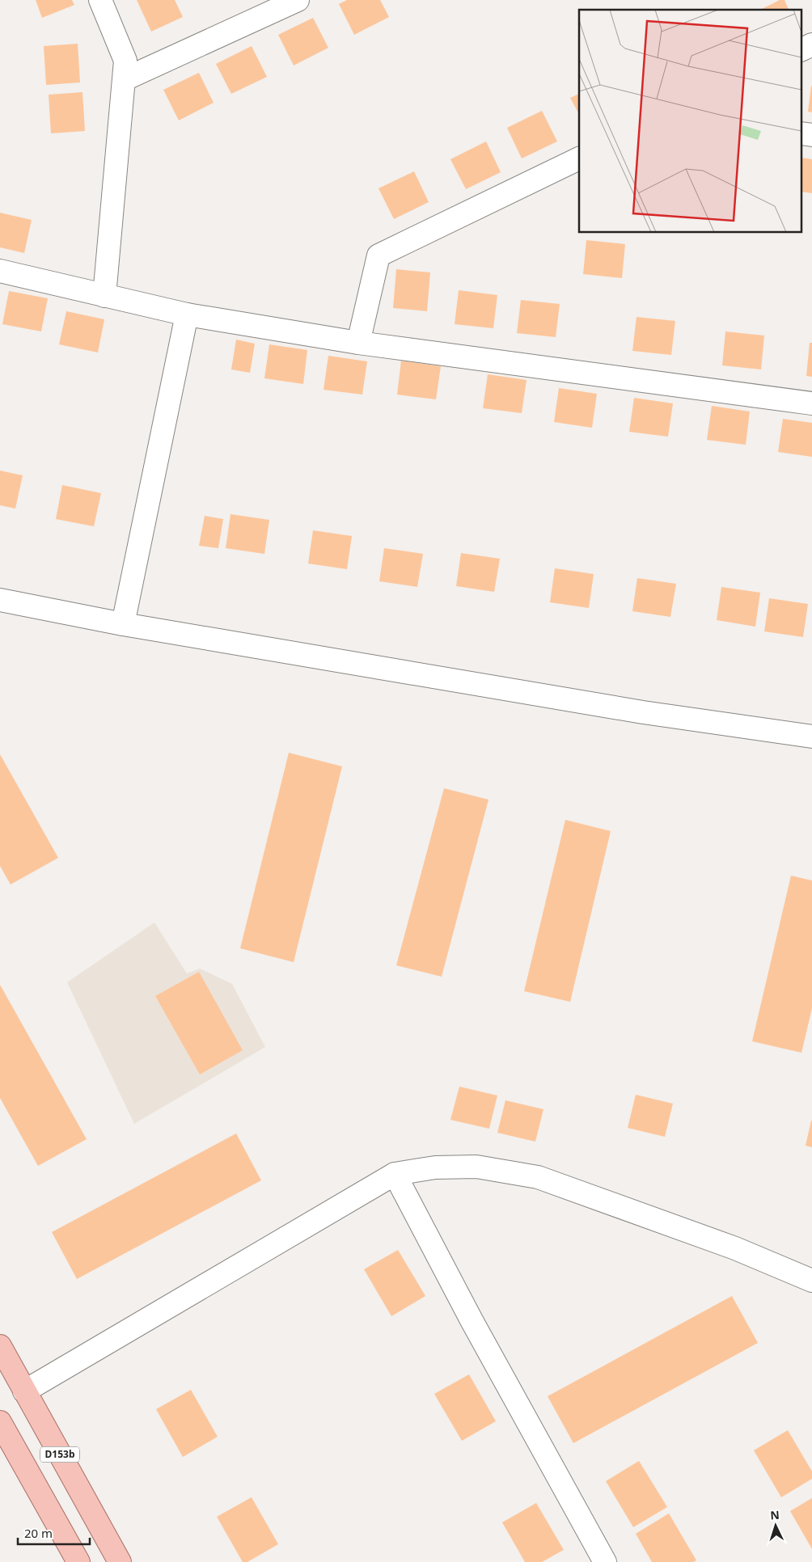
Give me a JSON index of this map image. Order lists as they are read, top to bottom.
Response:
{
  "streets": {
    "main road": ["D153b"]
  },
  "scale_bar": "20 m",
  "north": "top"
}
